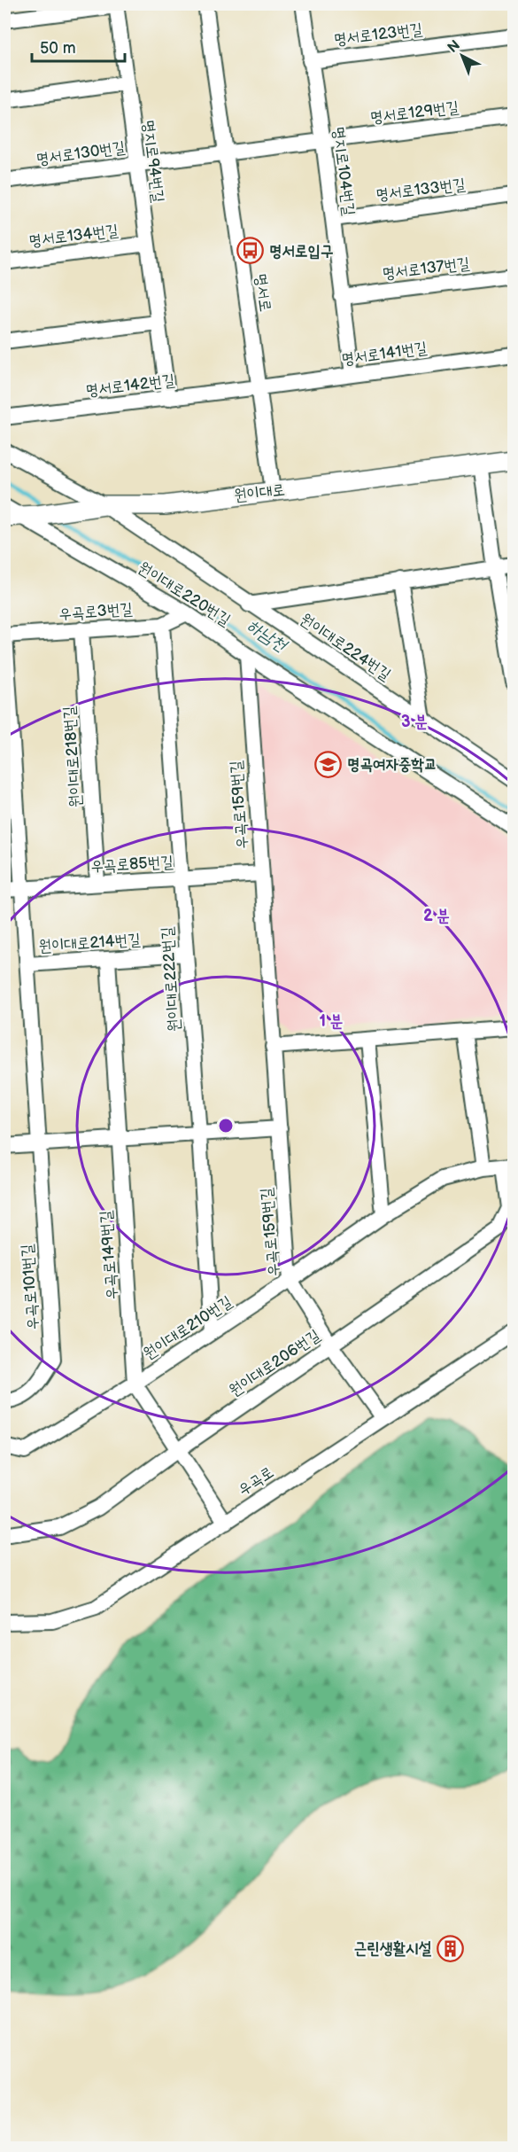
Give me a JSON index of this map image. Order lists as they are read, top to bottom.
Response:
{
  "streets": {
    "main road": ["원이대로"],
    "street": [
      "명서로123번길",
      "명서로129번길",
      "명서로130번길",
      "명지로94번길",
      "명지로104번길",
      "명서로133번길",
      "명서로134번길",
      "명서로137번길",
      "명서로",
      "명서로141번길",
      "명서로142번길",
      "원이대로220번길",
      "우곡로3번길",
      "원이대로224번길",
      "원이대로218번길",
      "우곡로159번길",
      "우곡로85번길",
      "원이대로214번길",
      "원이대로222번길",
      "우곡로149번길",
      "우곡로101번길",
      "원이대로210번길",
      "원이대로206번길",
      "우곡로"
    ]
  },
  "crossings": [
    ["명서로123번길", "명지로104번길"],
    ["명서로129번길", "명서로130번길"],
    ["명서로129번길", "명지로104번길"],
    ["명서로129번길", "명서로"],
    ["명서로130번길", "명지로94번길"],
    ["명서로130번길", "명서로"],
    ["명지로94번길", "명서로134번길"],
    ["명지로94번길", "명서로142번길"],
    ["명지로104번길", "명서로133번길"],
    ["명지로104번길", "명서로137번길"],
    ["명지로104번길", "명서로141번길"],
    ["명서로", "명서로141번길"],
    ["명서로", "명서로142번길"],
    ["명서로", "원이대로"],
    ["명서로141번길", "명서로142번길"],
    ["원이대로", "원이대로220번길"],
    ["원이대로", "원이대로224번길"],
    ["원이대로220번길", "우곡로3번길"],
    ["원이대로220번길", "우곡로159번길"],
    ["우곡로3번길", "원이대로218번길"],
    ["우곡로3번길", "원이대로214번길"],
    ["우곡로3번길", "원이대로222번길"],
    ["원이대로218번길", "우곡로85번길"],
    ["우곡로159번길", "우곡로85번길"],
    ["우곡로159번길", "원이대로210번길"],
    ["우곡로159번길", "원이대로206번길"],
    ["우곡로159번길", "우곡로"],
    ["우곡로85번길", "원이대로214번길"],
    ["우곡로85번길", "원이대로222번길"],
    ["원이대로214번길", "원이대로222번길"],
    ["원이대로214번길", "우곡로149번길"],
    ["원이대로214번길", "우곡로101번길"],
    ["원이대로222번길", "원이대로210번길"],
    ["우곡로149번길", "원이대로210번길"],
    ["원이대로210번길", "원이대로206번길"]
  ],
  "water": ["하남천"],
  "places": {
    "bus stop": ["명서로입구"],
    "school or university": ["명곡여자중학교"],
    "building": ["근린생활시설"]
  },
  "scale_bar": "50 m",
  "north": "top left",
  "rings": ["3 분", "2 분", "1 분"]
}
